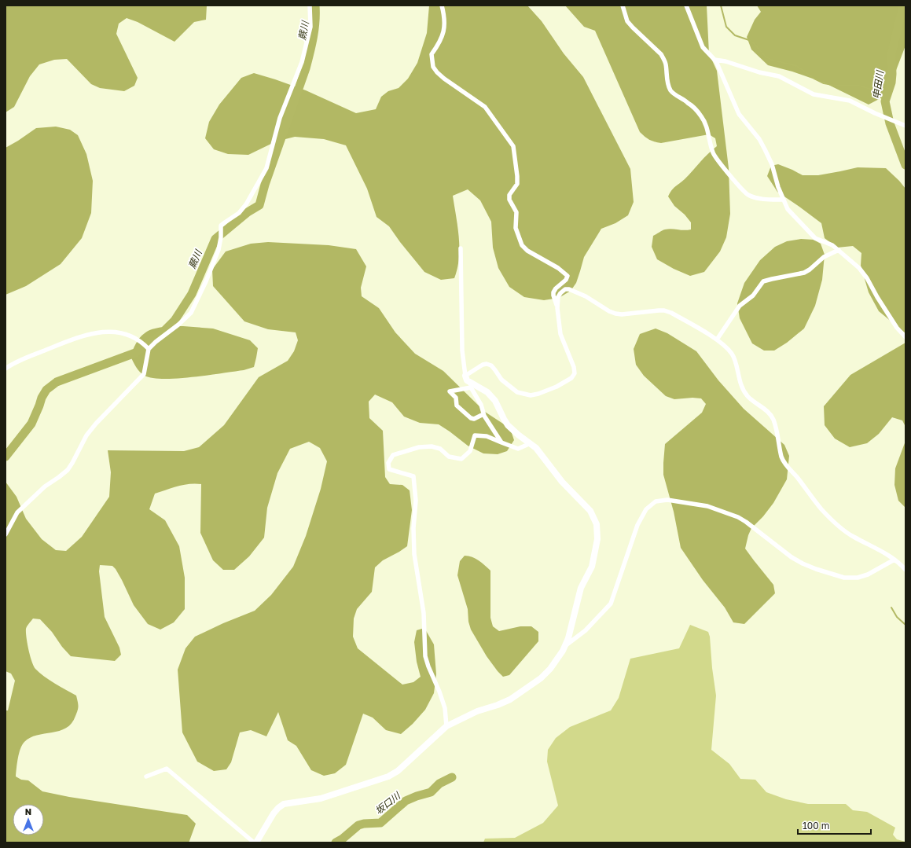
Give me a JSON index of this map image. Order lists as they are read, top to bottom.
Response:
{
  "water": ["蕨川", "申田川", "坂口川"],
  "scale_bar": "100 m",
  "north": "top"
}
